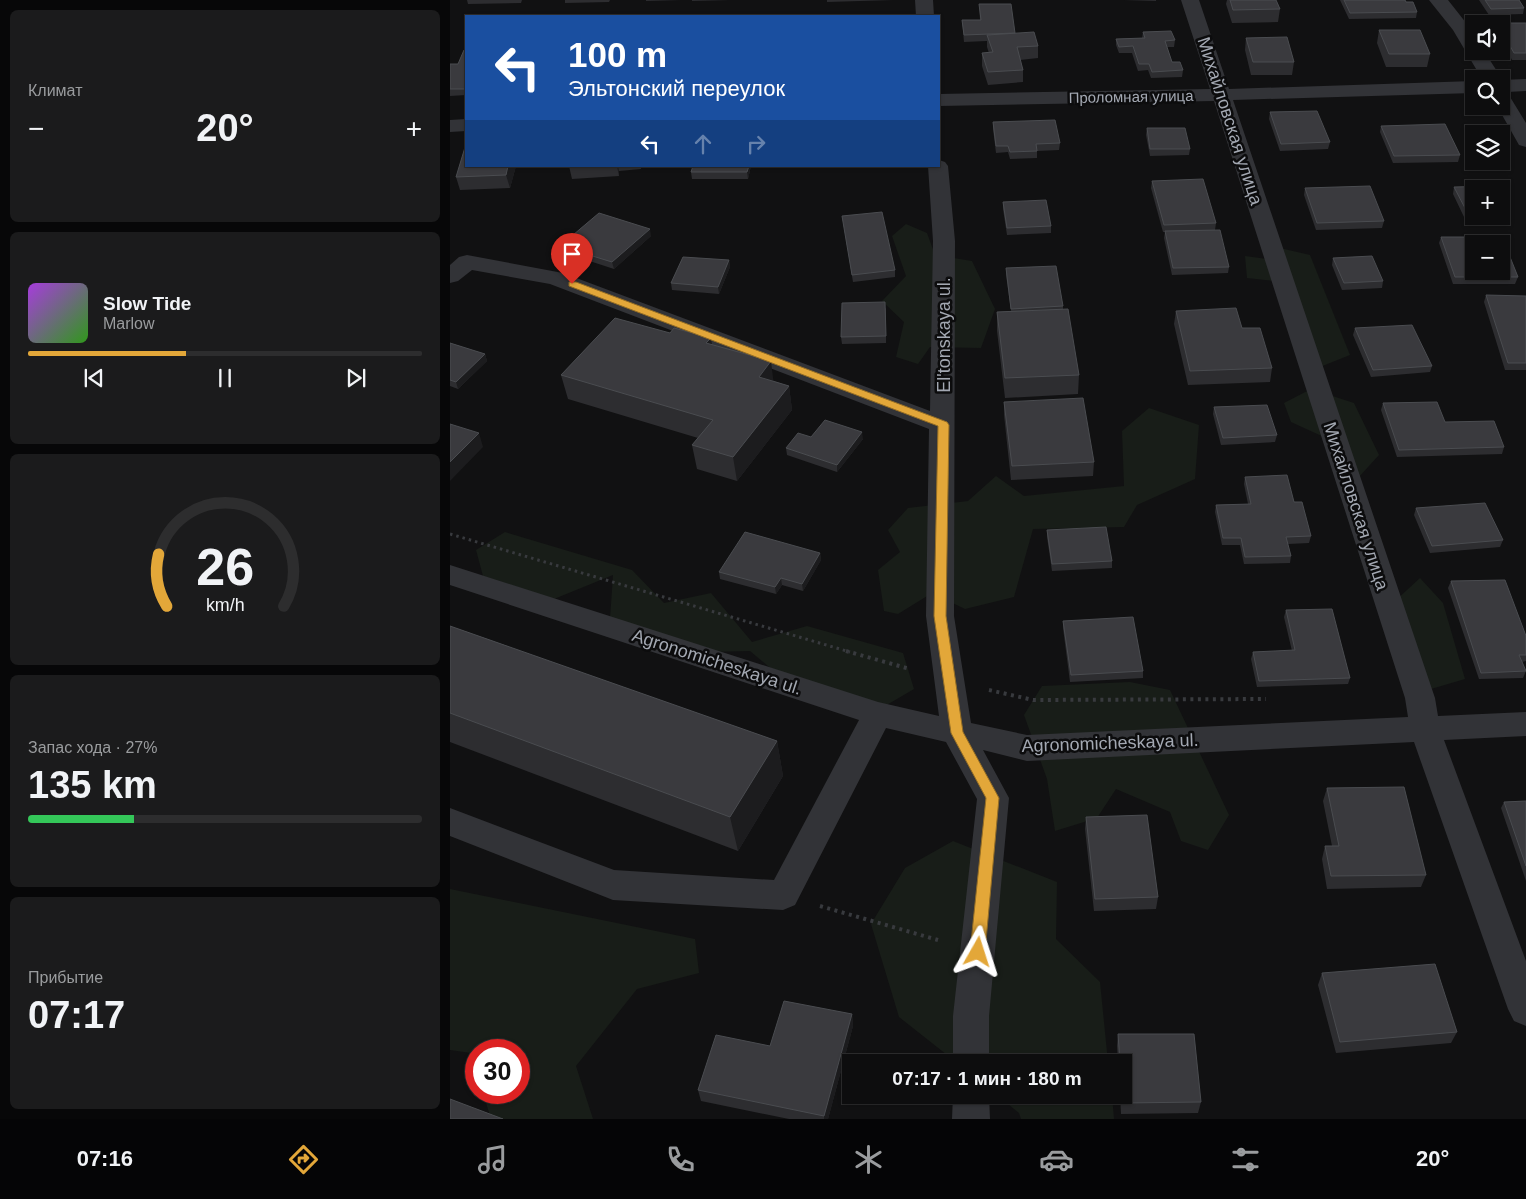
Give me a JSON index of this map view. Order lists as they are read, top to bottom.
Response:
{
  "streets": {
    "street": [
      "Проломная улица",
      "Михайловская улица",
      "El'tonskaya ul.",
      "Agronomicheskaya ul."
    ]
  },
  "crossings": [
    ["Проломная улица", "Михайловская улица"],
    ["Михайловская улица", "Agronomicheskaya ul."],
    ["El'tonskaya ul.", "Agronomicheskaya ul."]
  ],
  "page": {
    "tile": [
      "Климат",
      ["Запас хода · 27%", "135 km"],
      ["Прибытие", "07:17"]
    ],
    "map_buttons": ["+", "−"],
    "turn": ["100 m", "Эльтонский переулок"],
    "heat": ["−", "20°", "+"],
    "song": ["Slow Tide", "Marlow"],
    "limit": "30",
    "trip": "07:17 · 1 мин · 180 m",
    "tabs": ["07:16", "20°"],
    "gauge": ["26", "km/h"]
  }
}
